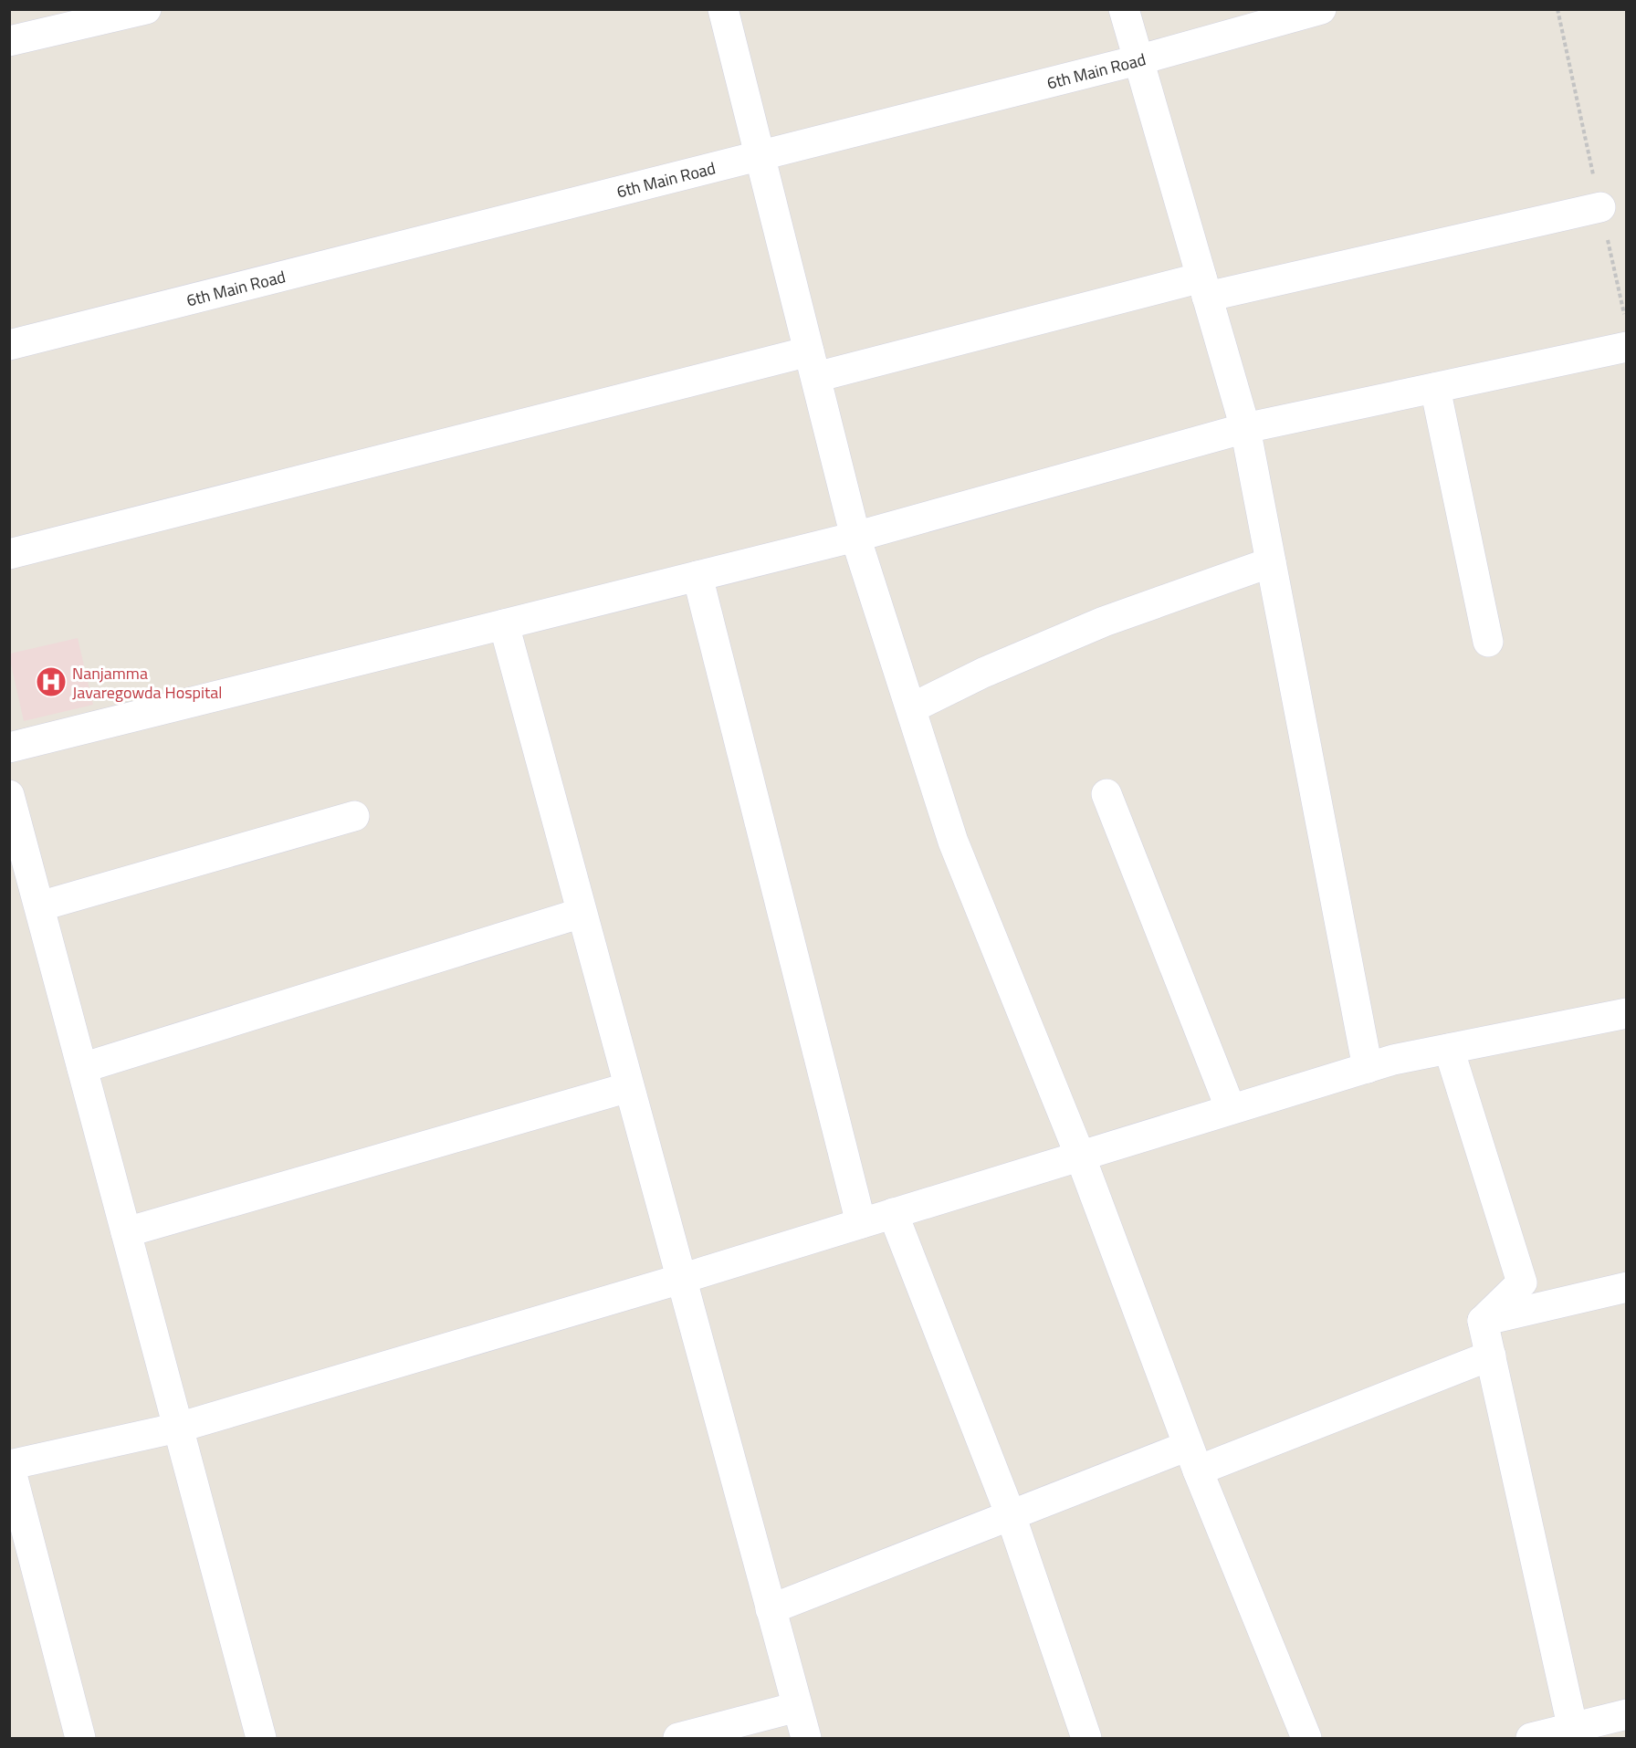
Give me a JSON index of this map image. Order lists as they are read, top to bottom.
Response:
{
  "streets": {
    "street": ["6th Main Road"]
  },
  "places": {
    "hospital": ["Nanjamma Javaregowda Hospital"]
  }
}
